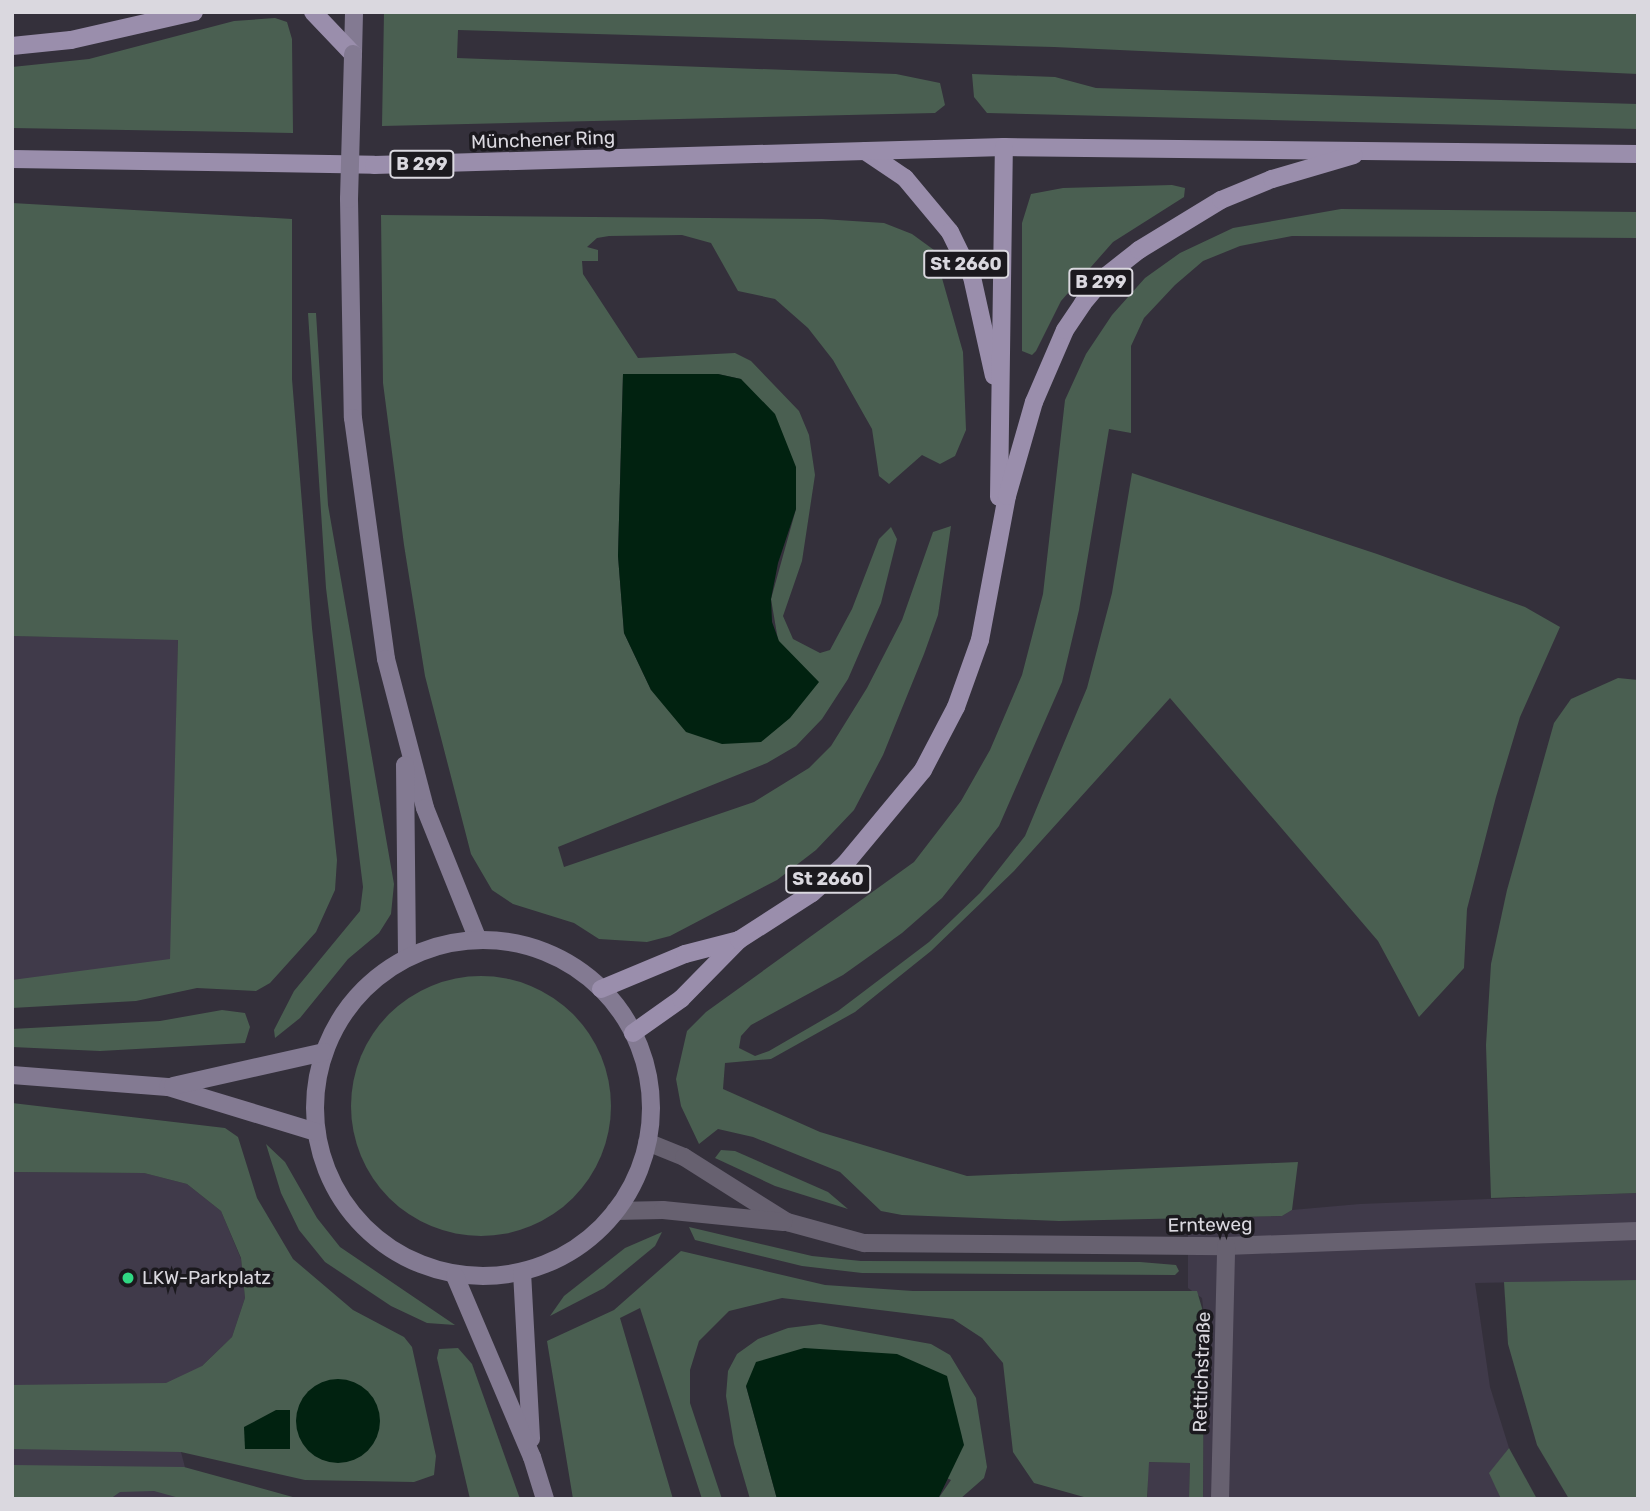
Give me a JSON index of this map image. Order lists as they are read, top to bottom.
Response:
{
  "streets": {
    "main road": ["Münchener Ring", "B 299", "St 2660"],
    "street": ["Ernteweg", "Rettichstraße"]
  },
  "crossings": [
    ["Münchener Ring", "B 299"],
    ["Münchener Ring", "St 2660"],
    ["B 299", "St 2660"],
    ["Ernteweg", "Rettichstraße"]
  ],
  "places": ["LKW-Parkplatz"]
}
